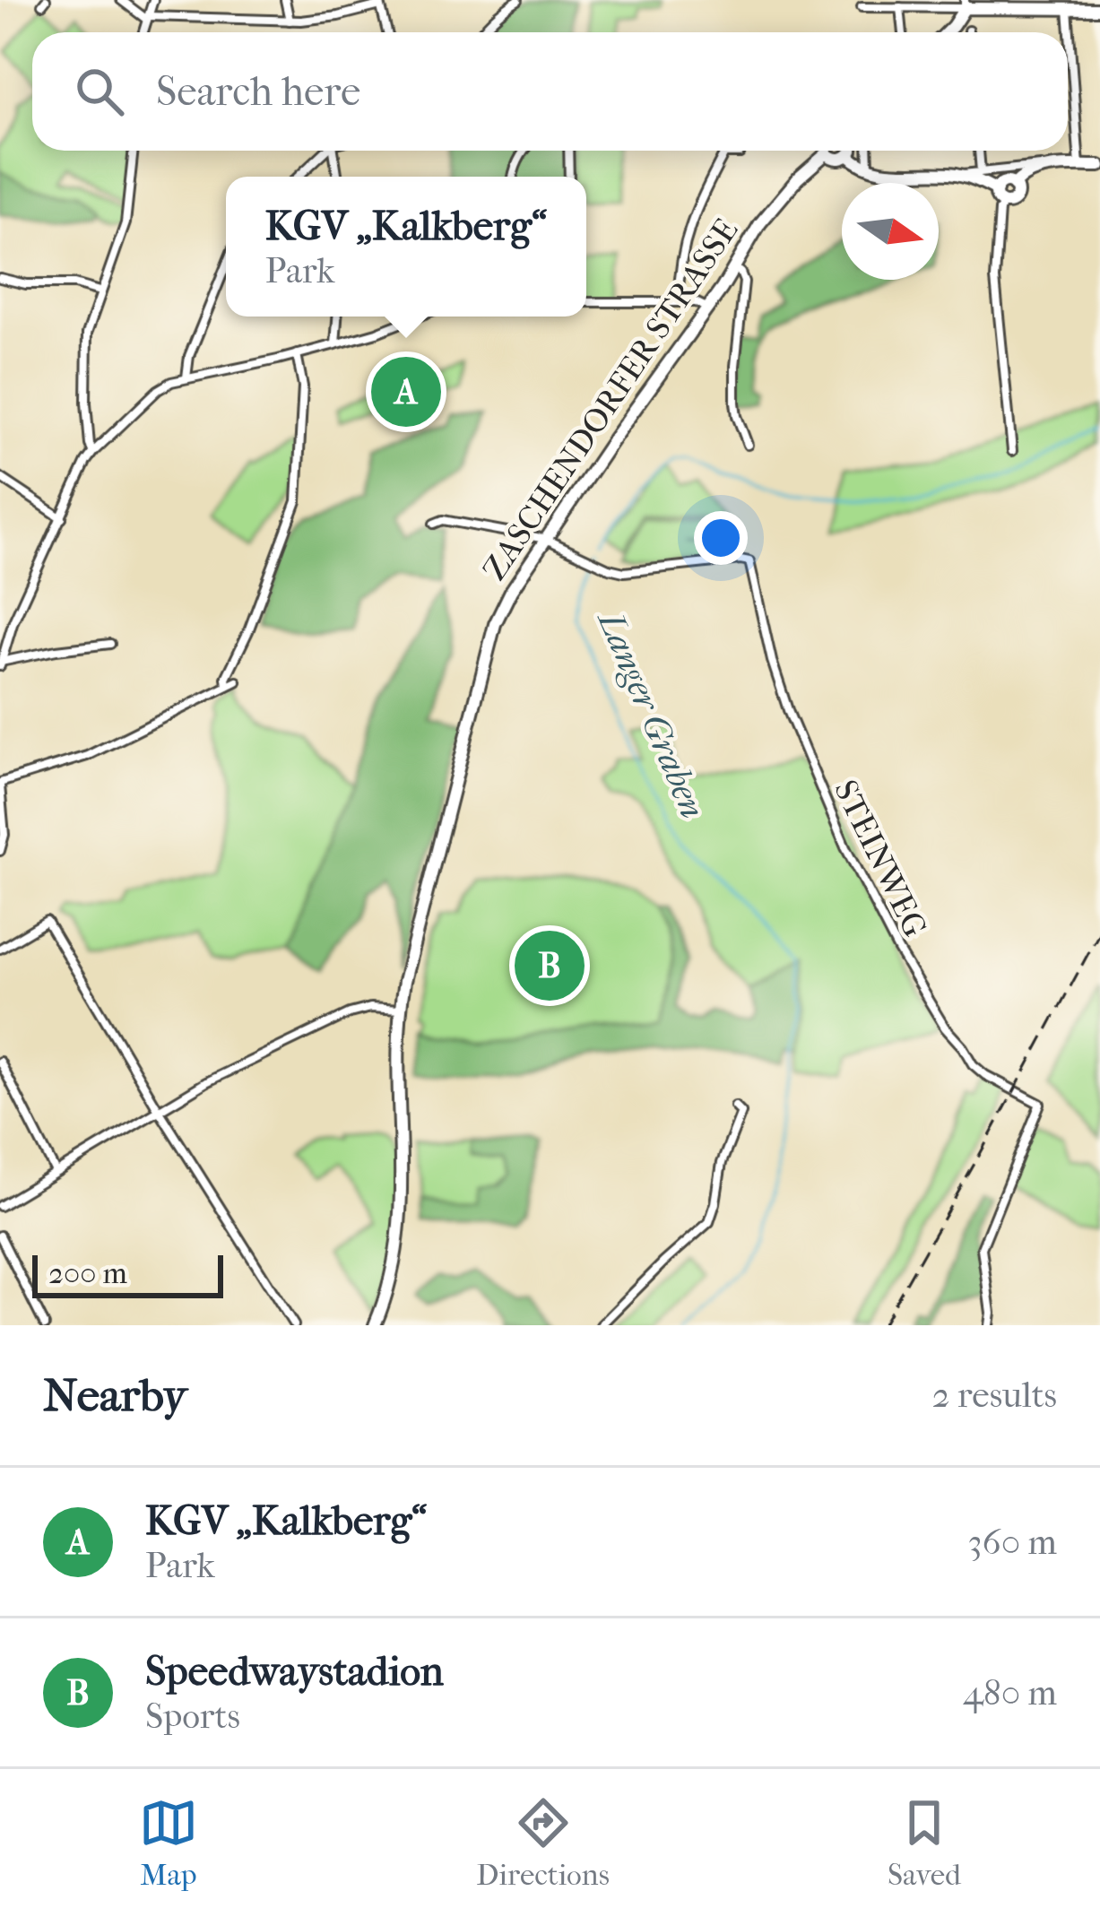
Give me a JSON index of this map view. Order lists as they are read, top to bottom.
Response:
{
  "streets": {
    "street": ["ZASCHENDORFER STRASSE", "STEINWEG"]
  },
  "crossings": [
    ["ZASCHENDORFER STRASSE", "STEINWEG"]
  ],
  "water": ["Langer Graben"],
  "scale_bar": "200 m",
  "north": "right",
  "page": {
    "search": "Search here",
    "popup": ["KGV „Kalkberg“", "Park"],
    "pins": ["A", "B"],
    "scale": "200 m",
    "heading": ["Nearby", "2 results"],
    "list": [
      {
        "mark": "A",
        "name": "KGV „Kalkberg“",
        "note": "Park",
        "value": "360 m"
      },
      {
        "mark": "B",
        "name": "Speedwaystadion",
        "note": "Sports",
        "value": "480 m"
      }
    ],
    "nav": ["Map", "Directions", "Saved"]
  }
}
